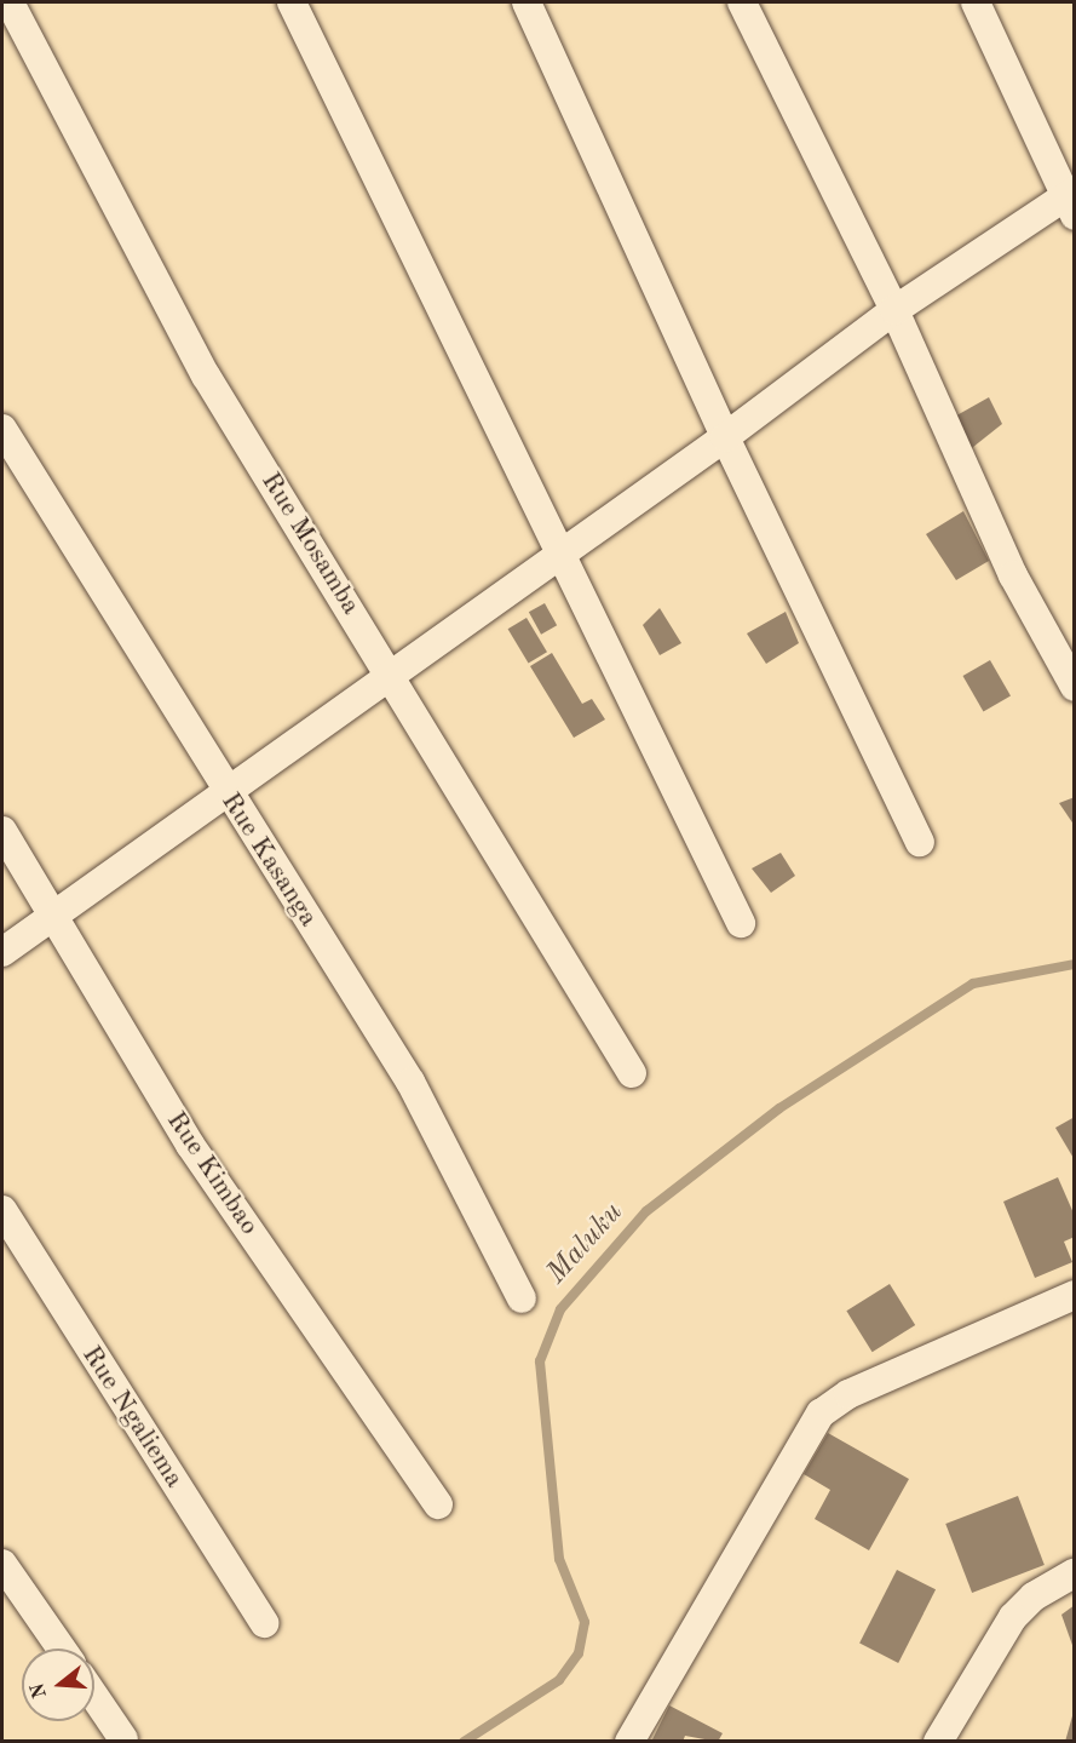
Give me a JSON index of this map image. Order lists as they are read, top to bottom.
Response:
{
  "streets": {
    "street": [
      "Rue Mosamba",
      "Rue Kasanga",
      "Rue Kimbao",
      "Rue Ngaliema"
    ]
  },
  "water": ["Maluku"],
  "north": "left"
}
